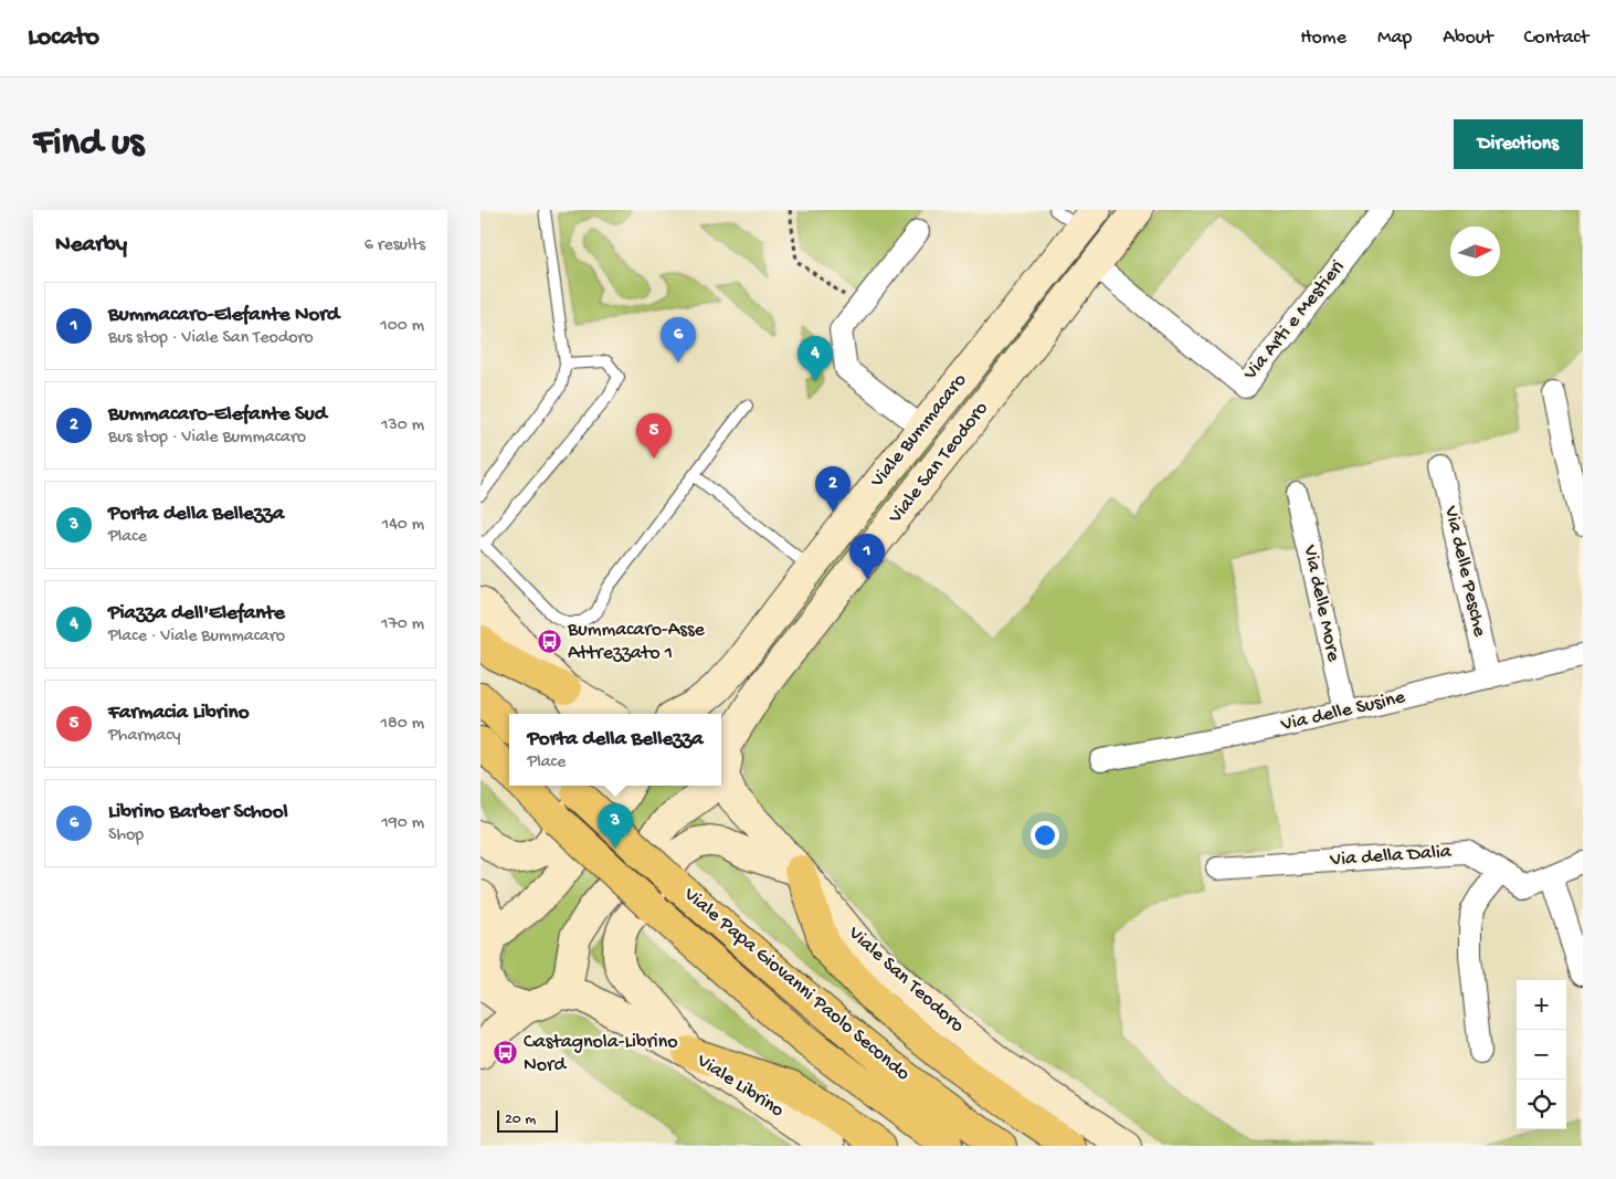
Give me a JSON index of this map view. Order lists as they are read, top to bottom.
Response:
{
  "streets": {
    "main road": [
      "Viale Bummacaro",
      "Viale San Teodoro",
      "Viale Papa Giovanni Paolo Secondo",
      "Viale Librino"
    ],
    "street": [
      "Via Arti e Mestieri",
      "Via delle Pesche",
      "Via delle More",
      "Via delle Susine",
      "Via della Dalia"
    ]
  },
  "crossings": [
    ["Via Arti e Mestieri", "Viale San Teodoro"],
    ["Via delle Pesche", "Via delle Susine"],
    ["Via delle More", "Via delle Susine"]
  ],
  "places": {
    "bus stop": ["Bummacaro-Asse Attrezzato 1", "Castagnola-Librino Nord"]
  },
  "scale_bar": "20 m",
  "north": "right",
  "page": {
    "header": "Locato",
    "nav": [
      "Home",
      "Map",
      "About",
      "Contact"
    ],
    "buttons": "Directions",
    "title": "Find us",
    "heading": ["Nearby", "6 results"],
    "list": [
      {
        "mark": "1",
        "name": "Bummacaro-Elefante Nord",
        "note": "Bus stop · Viale San Teodoro",
        "value": "100 m"
      },
      {
        "mark": "2",
        "name": "Bummacaro-Elefante Sud",
        "note": "Bus stop · Viale Bummacaro",
        "value": "130 m"
      },
      {
        "mark": "3",
        "name": "Porta della Bellezza",
        "note": "Place",
        "value": "140 m"
      },
      {
        "mark": "4",
        "name": "Piazza dell'Elefante",
        "note": "Place · Viale Bummacaro",
        "value": "170 m"
      },
      {
        "mark": "5",
        "name": "Farmacia Librino",
        "note": "Pharmacy",
        "value": "180 m"
      },
      {
        "mark": "6",
        "name": "Librino Barber School",
        "note": "Shop",
        "value": "190 m"
      }
    ],
    "pins": [
      "6",
      "4",
      "5",
      "2",
      "1",
      "3"
    ],
    "popup": ["Porta della Bellezza", "Place"],
    "map_buttons": ["+", "−"],
    "scale": "20 m"
  }
}
